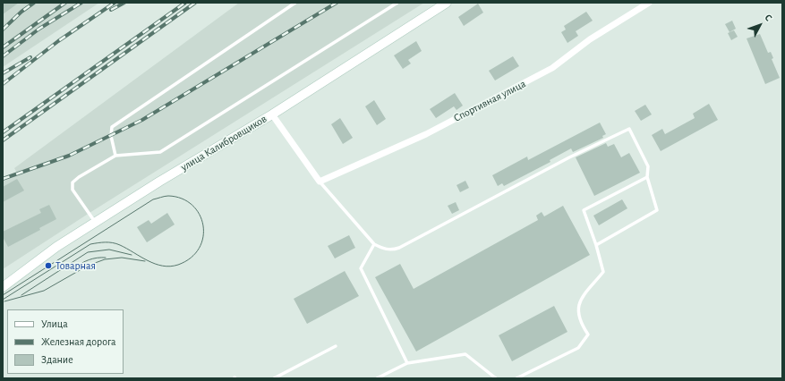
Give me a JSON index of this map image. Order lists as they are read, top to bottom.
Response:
{
  "streets": {
    "street": ["Спортивная улица", "улица Калибровщиков"]
  },
  "places": ["Товарная"],
  "legend": ["Улица", "Железная дорога", "Здание"],
  "north": "top right"
}
